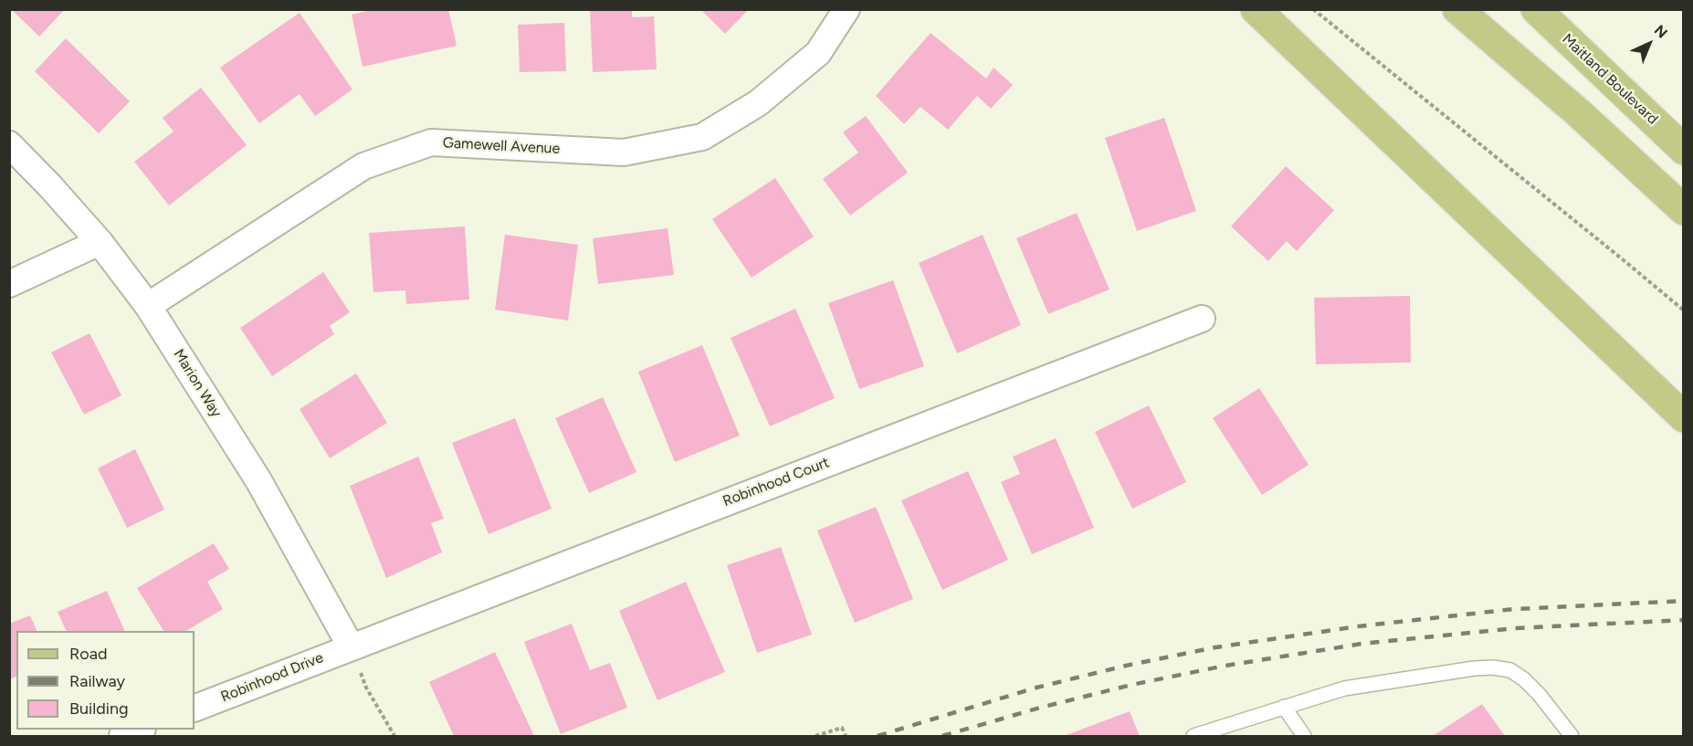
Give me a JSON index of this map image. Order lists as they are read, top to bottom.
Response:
{
  "streets": {
    "main road": ["Maitland Boulevard"],
    "street": [
      "Gamewell Avenue",
      "Marion Way",
      "Robinhood Court",
      "Robinhood Drive"
    ]
  },
  "crossings": [
    ["Gamewell Avenue", "Marion Way"],
    ["Marion Way", "Robinhood Court"],
    ["Marion Way", "Robinhood Drive"],
    ["Robinhood Court", "Robinhood Drive"]
  ],
  "legend": ["Road", "Railway", "Building"],
  "north": "top right"
}
